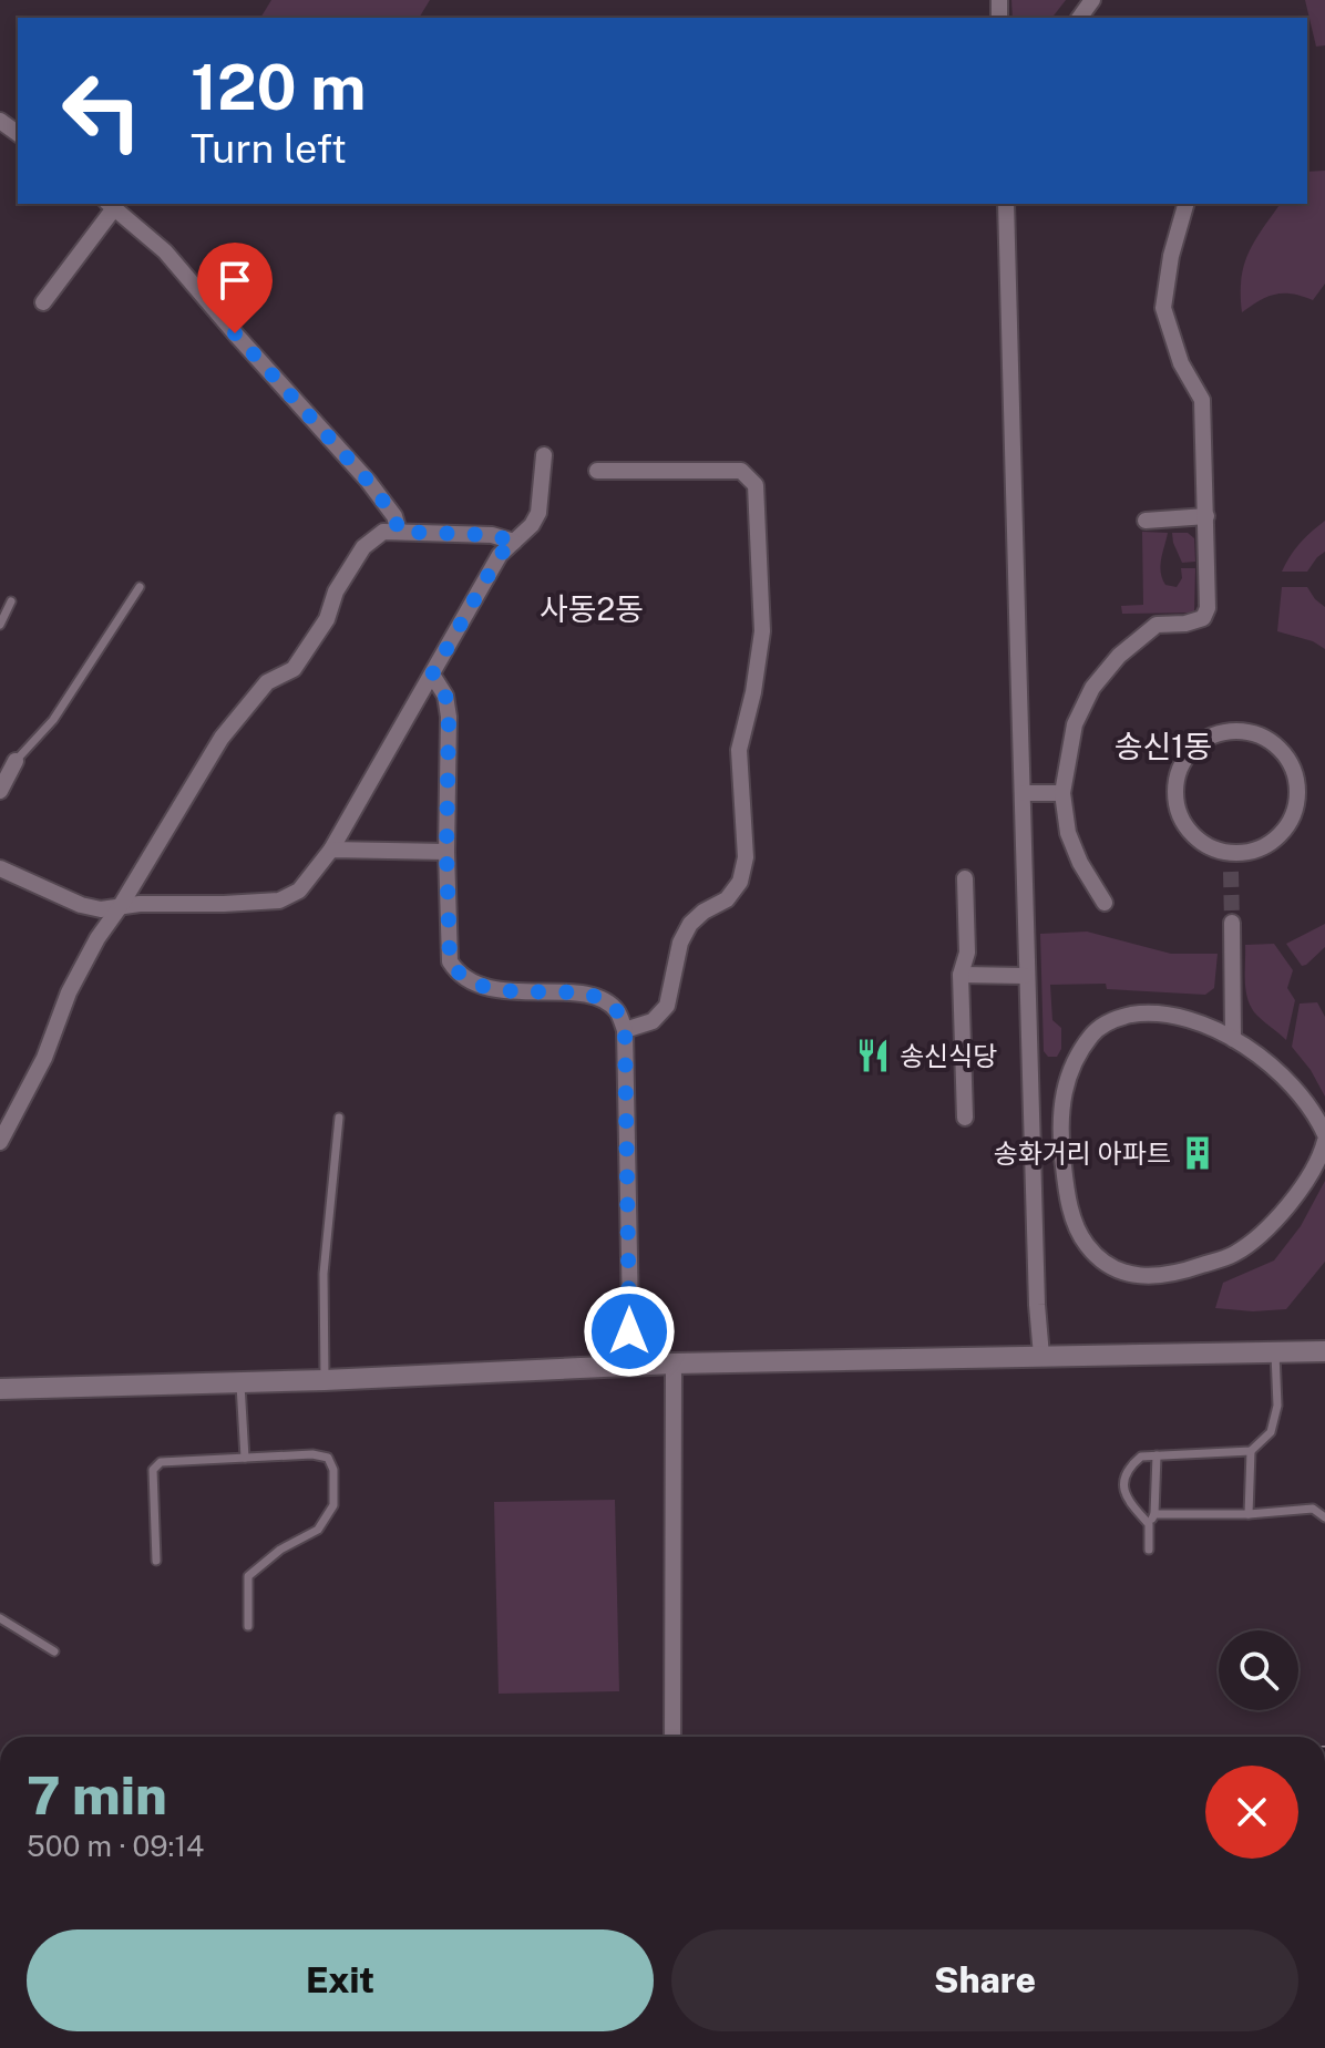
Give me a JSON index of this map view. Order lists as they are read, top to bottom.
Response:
{
  "districts": ["사동2동", "송신1동"],
  "places": {
    "restaurant": ["송신식당"],
    "building": ["송화거리 아파트"]
  },
  "page": {
    "turn": ["120 m", "Turn left"],
    "heading": ["7 min", "500 m · 09:14"],
    "buttons": ["Exit", "Share"]
  }
}
